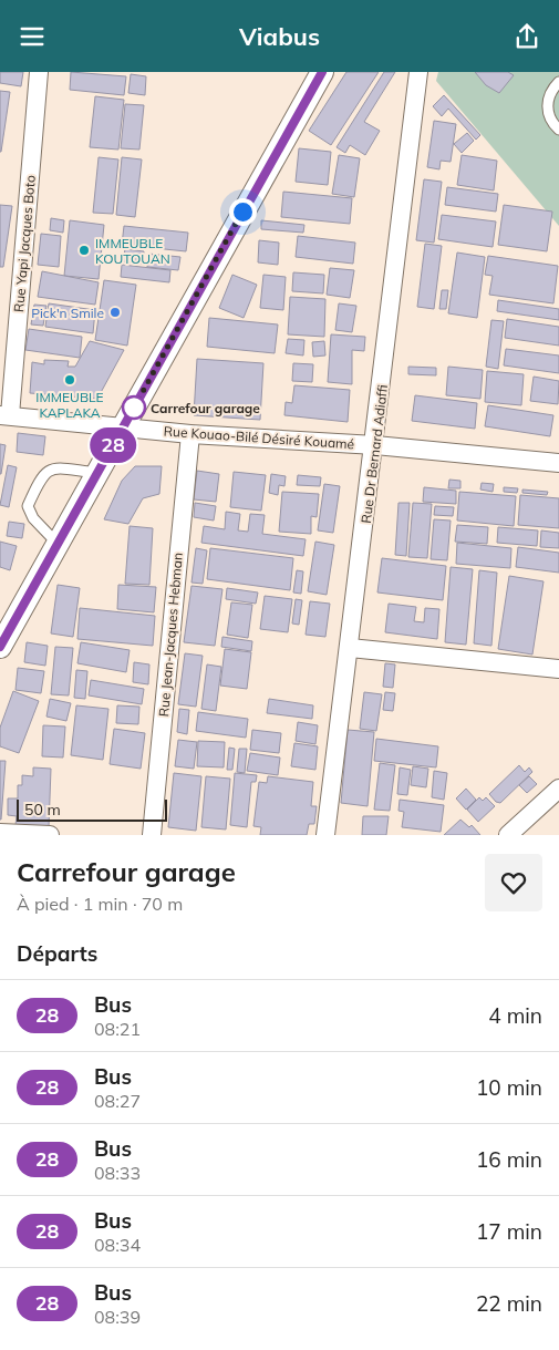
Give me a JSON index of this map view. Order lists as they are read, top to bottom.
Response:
{
  "streets": {
    "street": [
      "Rue Yapi Jacques Boto",
      "Rue Kouao-Bilé Désiré Kouamé",
      "Rue Dr Bernard Adiaffi",
      "Rue Jean-Jacques Hebman"
    ]
  },
  "crossings": [
    ["Rue Yapi Jacques Boto", "Rue Kouao-Bilé Désiré Kouamé"],
    ["Rue Kouao-Bilé Désiré Kouamé", "Rue Dr Bernard Adiaffi"],
    ["Rue Kouao-Bilé Désiré Kouamé", "Rue Jean-Jacques Hebman"]
  ],
  "places": [
    "IMMEUBLE KOUTOUAN",
    "Pick'n Smile",
    "IMMEUBLE KAPLAKA",
    "Carrefour garage"
  ],
  "lines": ["bus line 28"],
  "scale_bar": "50 m",
  "page": {
    "header": "Viabus",
    "on_map": "28",
    "scale": "50 m",
    "heading": [
      ["Carrefour garage", "À pied · 1 min · 70 m"],
      "Départs"
    ],
    "list": [
      {
        "mark": "28",
        "name": "Bus",
        "note": "08:21",
        "value": "4 min"
      },
      {
        "mark": "28",
        "name": "Bus",
        "note": "08:27",
        "value": "10 min"
      },
      {
        "mark": "28",
        "name": "Bus",
        "note": "08:33",
        "value": "16 min"
      },
      {
        "mark": "28",
        "name": "Bus",
        "note": "08:34",
        "value": "17 min"
      },
      {
        "mark": "28",
        "name": "Bus",
        "note": "08:39",
        "value": "22 min"
      }
    ]
  }
}
